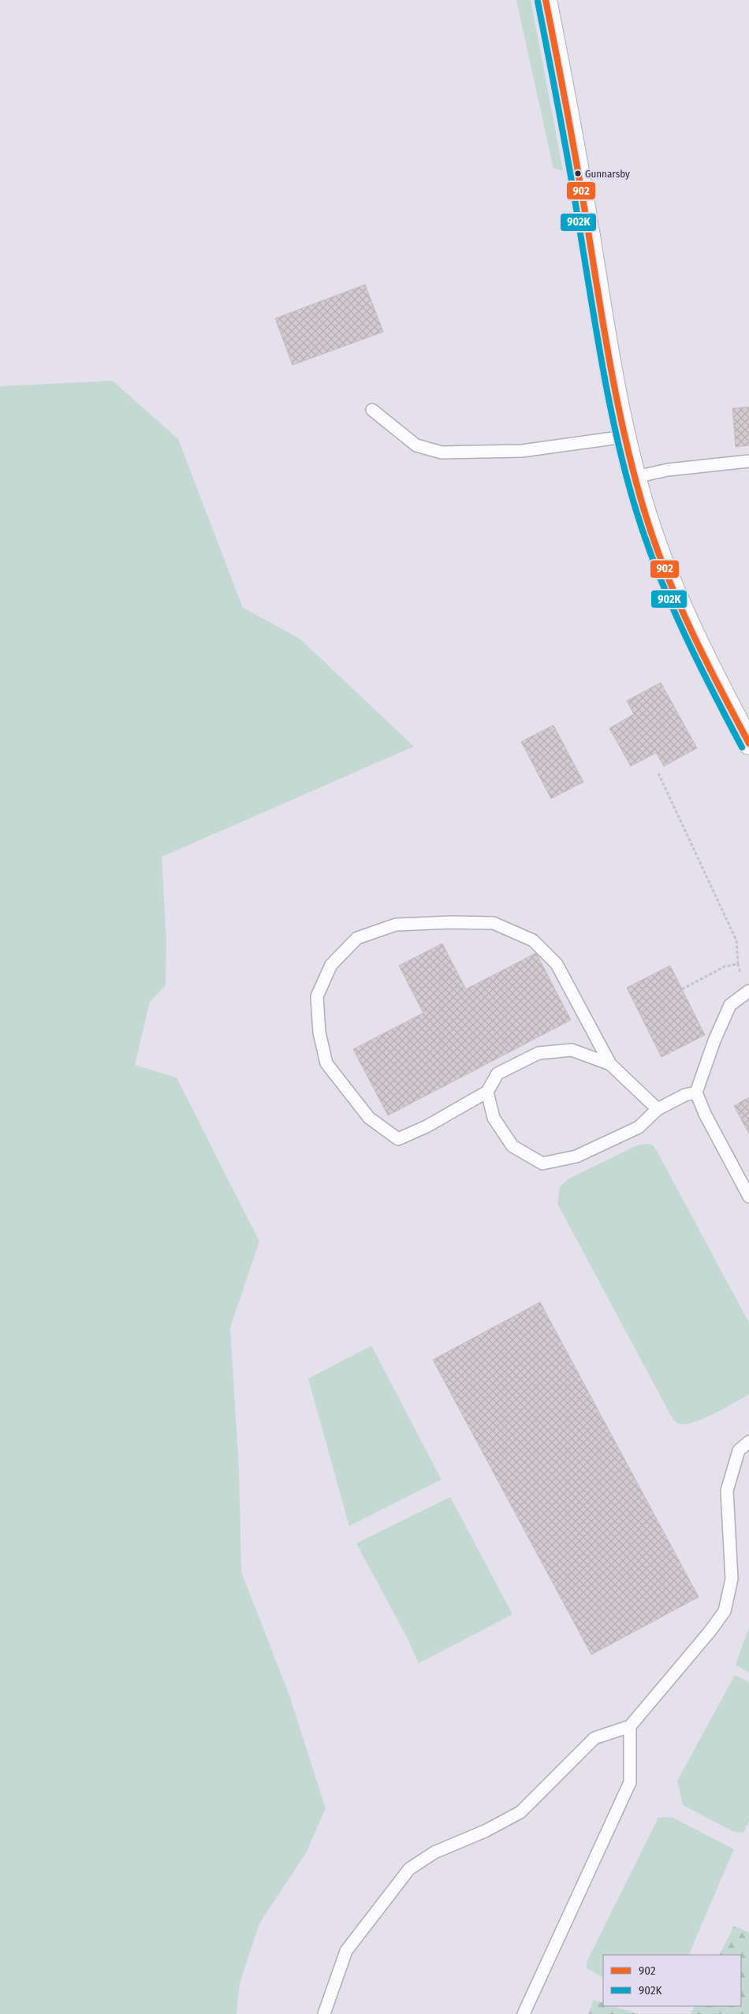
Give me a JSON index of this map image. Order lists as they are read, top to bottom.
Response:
{
  "places": ["Gunnarsby"],
  "lines": ["transit line 902", "transit line 902K"],
  "legend": ["902", "902K"]
}
